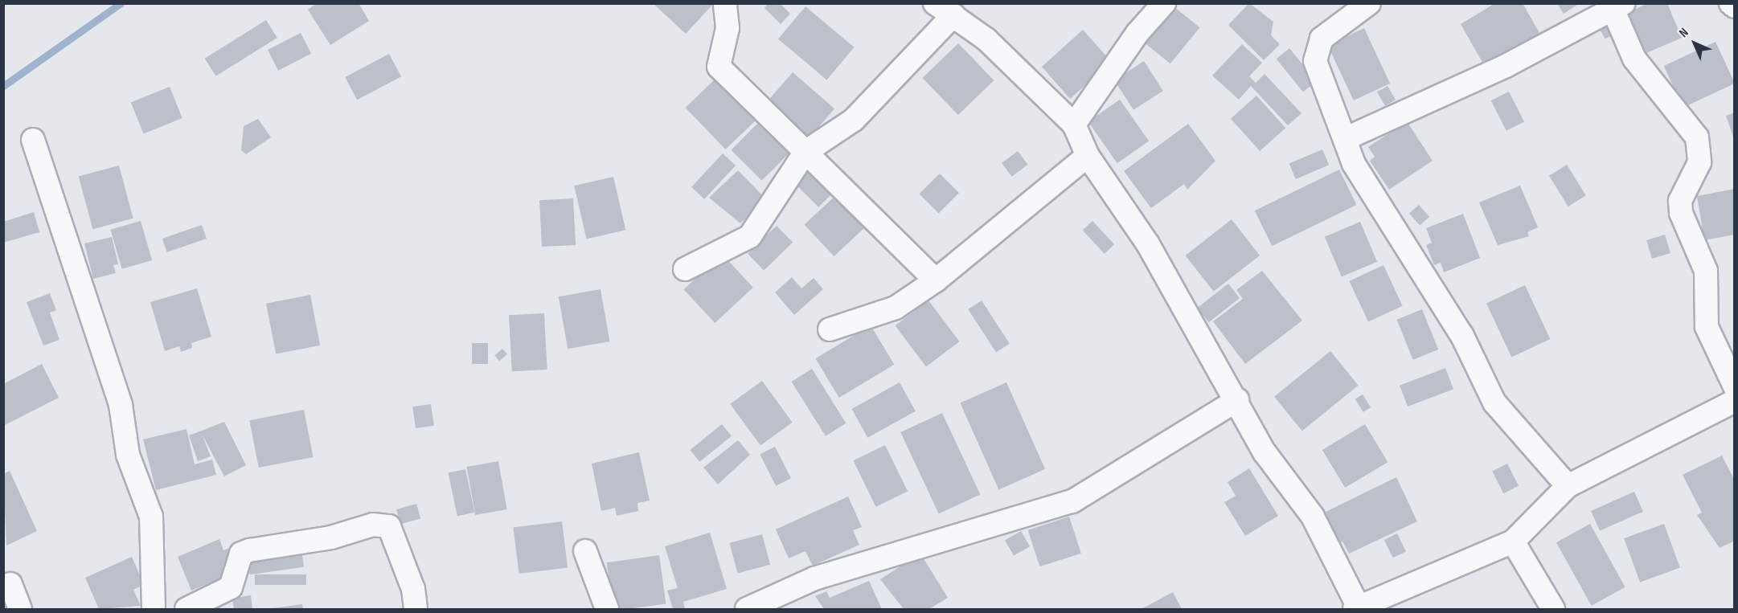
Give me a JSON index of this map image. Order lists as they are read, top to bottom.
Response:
{
  "north": "top left"
}
